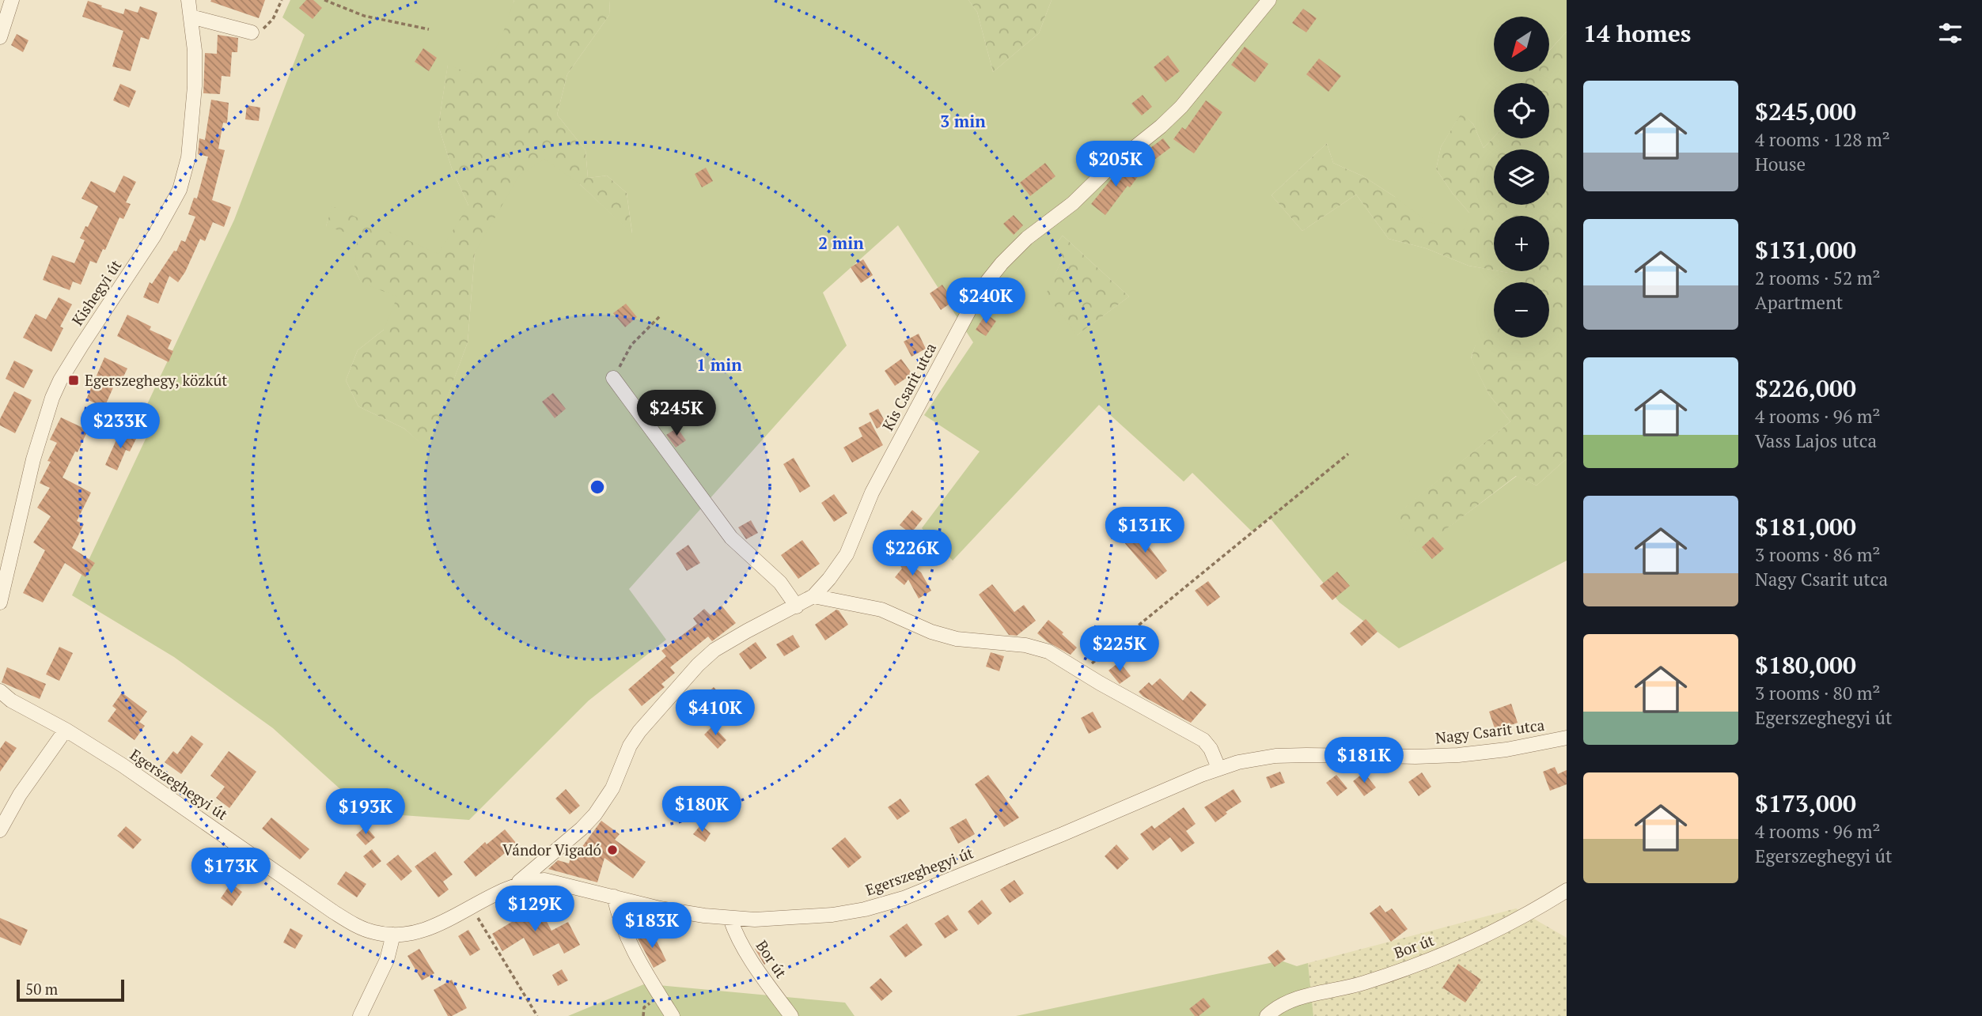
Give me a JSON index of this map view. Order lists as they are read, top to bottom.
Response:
{
  "streets": {
    "street": [
      "Kishegyi út",
      "Kis Csarit utca",
      "Nagy Csarit utca",
      "Egerszeghegyi út",
      "Bor út"
    ]
  },
  "crossings": [
    ["Kis Csarit utca", "Egerszeghegyi út"],
    ["Nagy Csarit utca", "Egerszeghegyi út"],
    ["Egerszeghegyi út", "Bor út"]
  ],
  "places": {
    "transit": ["Egerszeghegy, közkút"],
    "other": ["Vándor Vigadó"]
  },
  "scale_bar": "50 m",
  "north": "bottom left",
  "page": {
    "heading": "14 homes",
    "map_buttons": ["+", "−"],
    "list": [
      {
        "name": "$245,000",
        "note": "4 rooms · 128 m² · House"
      },
      {
        "name": "$131,000",
        "note": "2 rooms · 52 m² · Apartment"
      },
      {
        "name": "$226,000",
        "note": "4 rooms · 96 m² · Vass Lajos utca"
      },
      {
        "name": "$181,000",
        "note": "3 rooms · 86 m² · Nagy Csarit utca"
      },
      {
        "name": "$180,000",
        "note": "3 rooms · 80 m² · Egerszeghegyi út"
      },
      {
        "name": "$173,000",
        "note": "4 rooms · 96 m² · Egerszeghegyi út"
      }
    ],
    "price": [
      "$205K",
      "$240K",
      "$245K",
      "$233K",
      "$131K",
      "$226K",
      "$225K",
      "$410K",
      "$181K",
      "$180K",
      "$193K",
      "$173K",
      "$129K",
      "$183K"
    ],
    "scale": "50 m"
  },
  "rings": ["3 min", "2 min", "1 min"]
}
